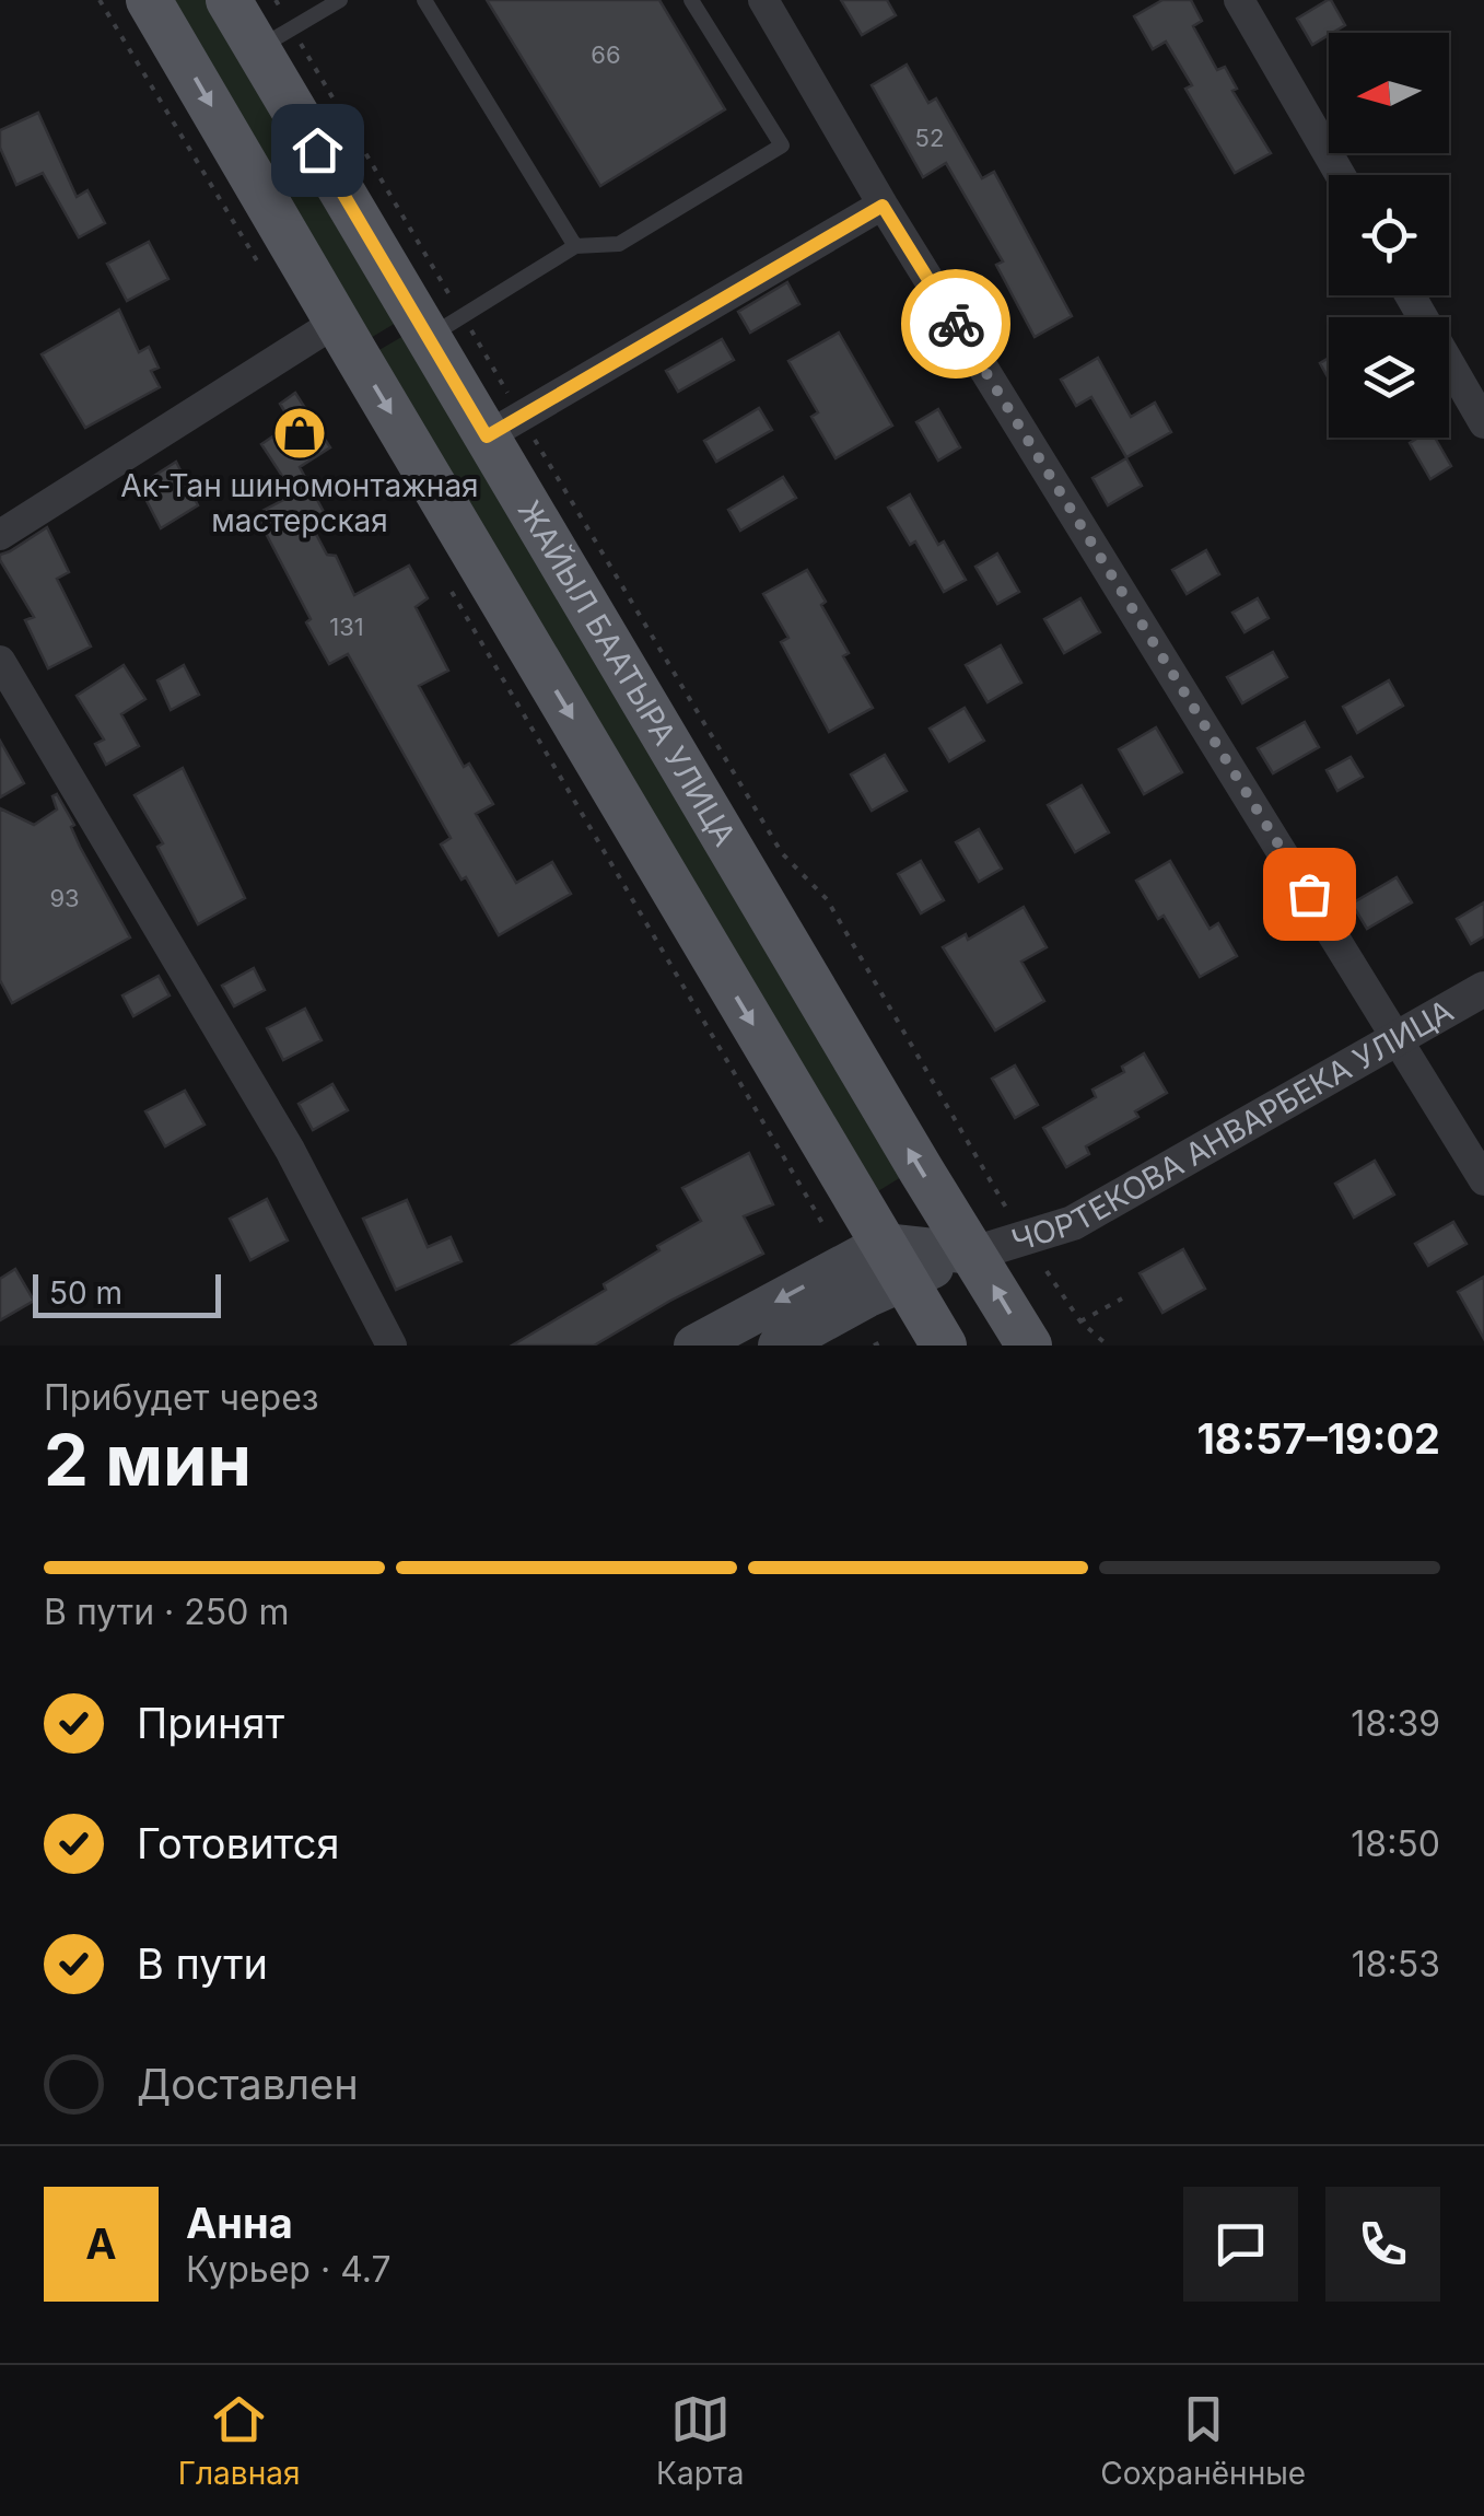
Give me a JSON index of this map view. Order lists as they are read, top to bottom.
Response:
{
  "streets": {
    "main road": ["ЖАЙЫЛ БААТЫРА УЛИЦА"],
    "street": ["ЧОРТЕКОВА АНВАРБЕКА УЛИЦА"]
  },
  "crossings": [
    ["ЖАЙЫЛ БААТЫРА УЛИЦА", "ЧОРТЕКОВА АНВАРБЕКА УЛИЦА"]
  ],
  "places": {
    "shop": ["Ак-Тан шиномонтажная мастерская"]
  },
  "house_numbers": [
    "66",
    "52",
    "131",
    "93"
  ],
  "scale_bar": "50 m",
  "north": "left",
  "page": {
    "scale": "50 m",
    "heading": ["2 мин", "Прибудет через", "18:57–19:02"],
    "panel": ["Анна", "Курьер · 4.7"],
    "bar": "В пути · 250 m",
    "list": [
      ["Принят", "18:39"],
      ["Готовится", "18:50"],
      ["В пути", "18:53"],
      "Доставлен"
    ],
    "round": "А",
    "tabs": ["Главная", "Карта", "Сохранённые"]
  }
}
